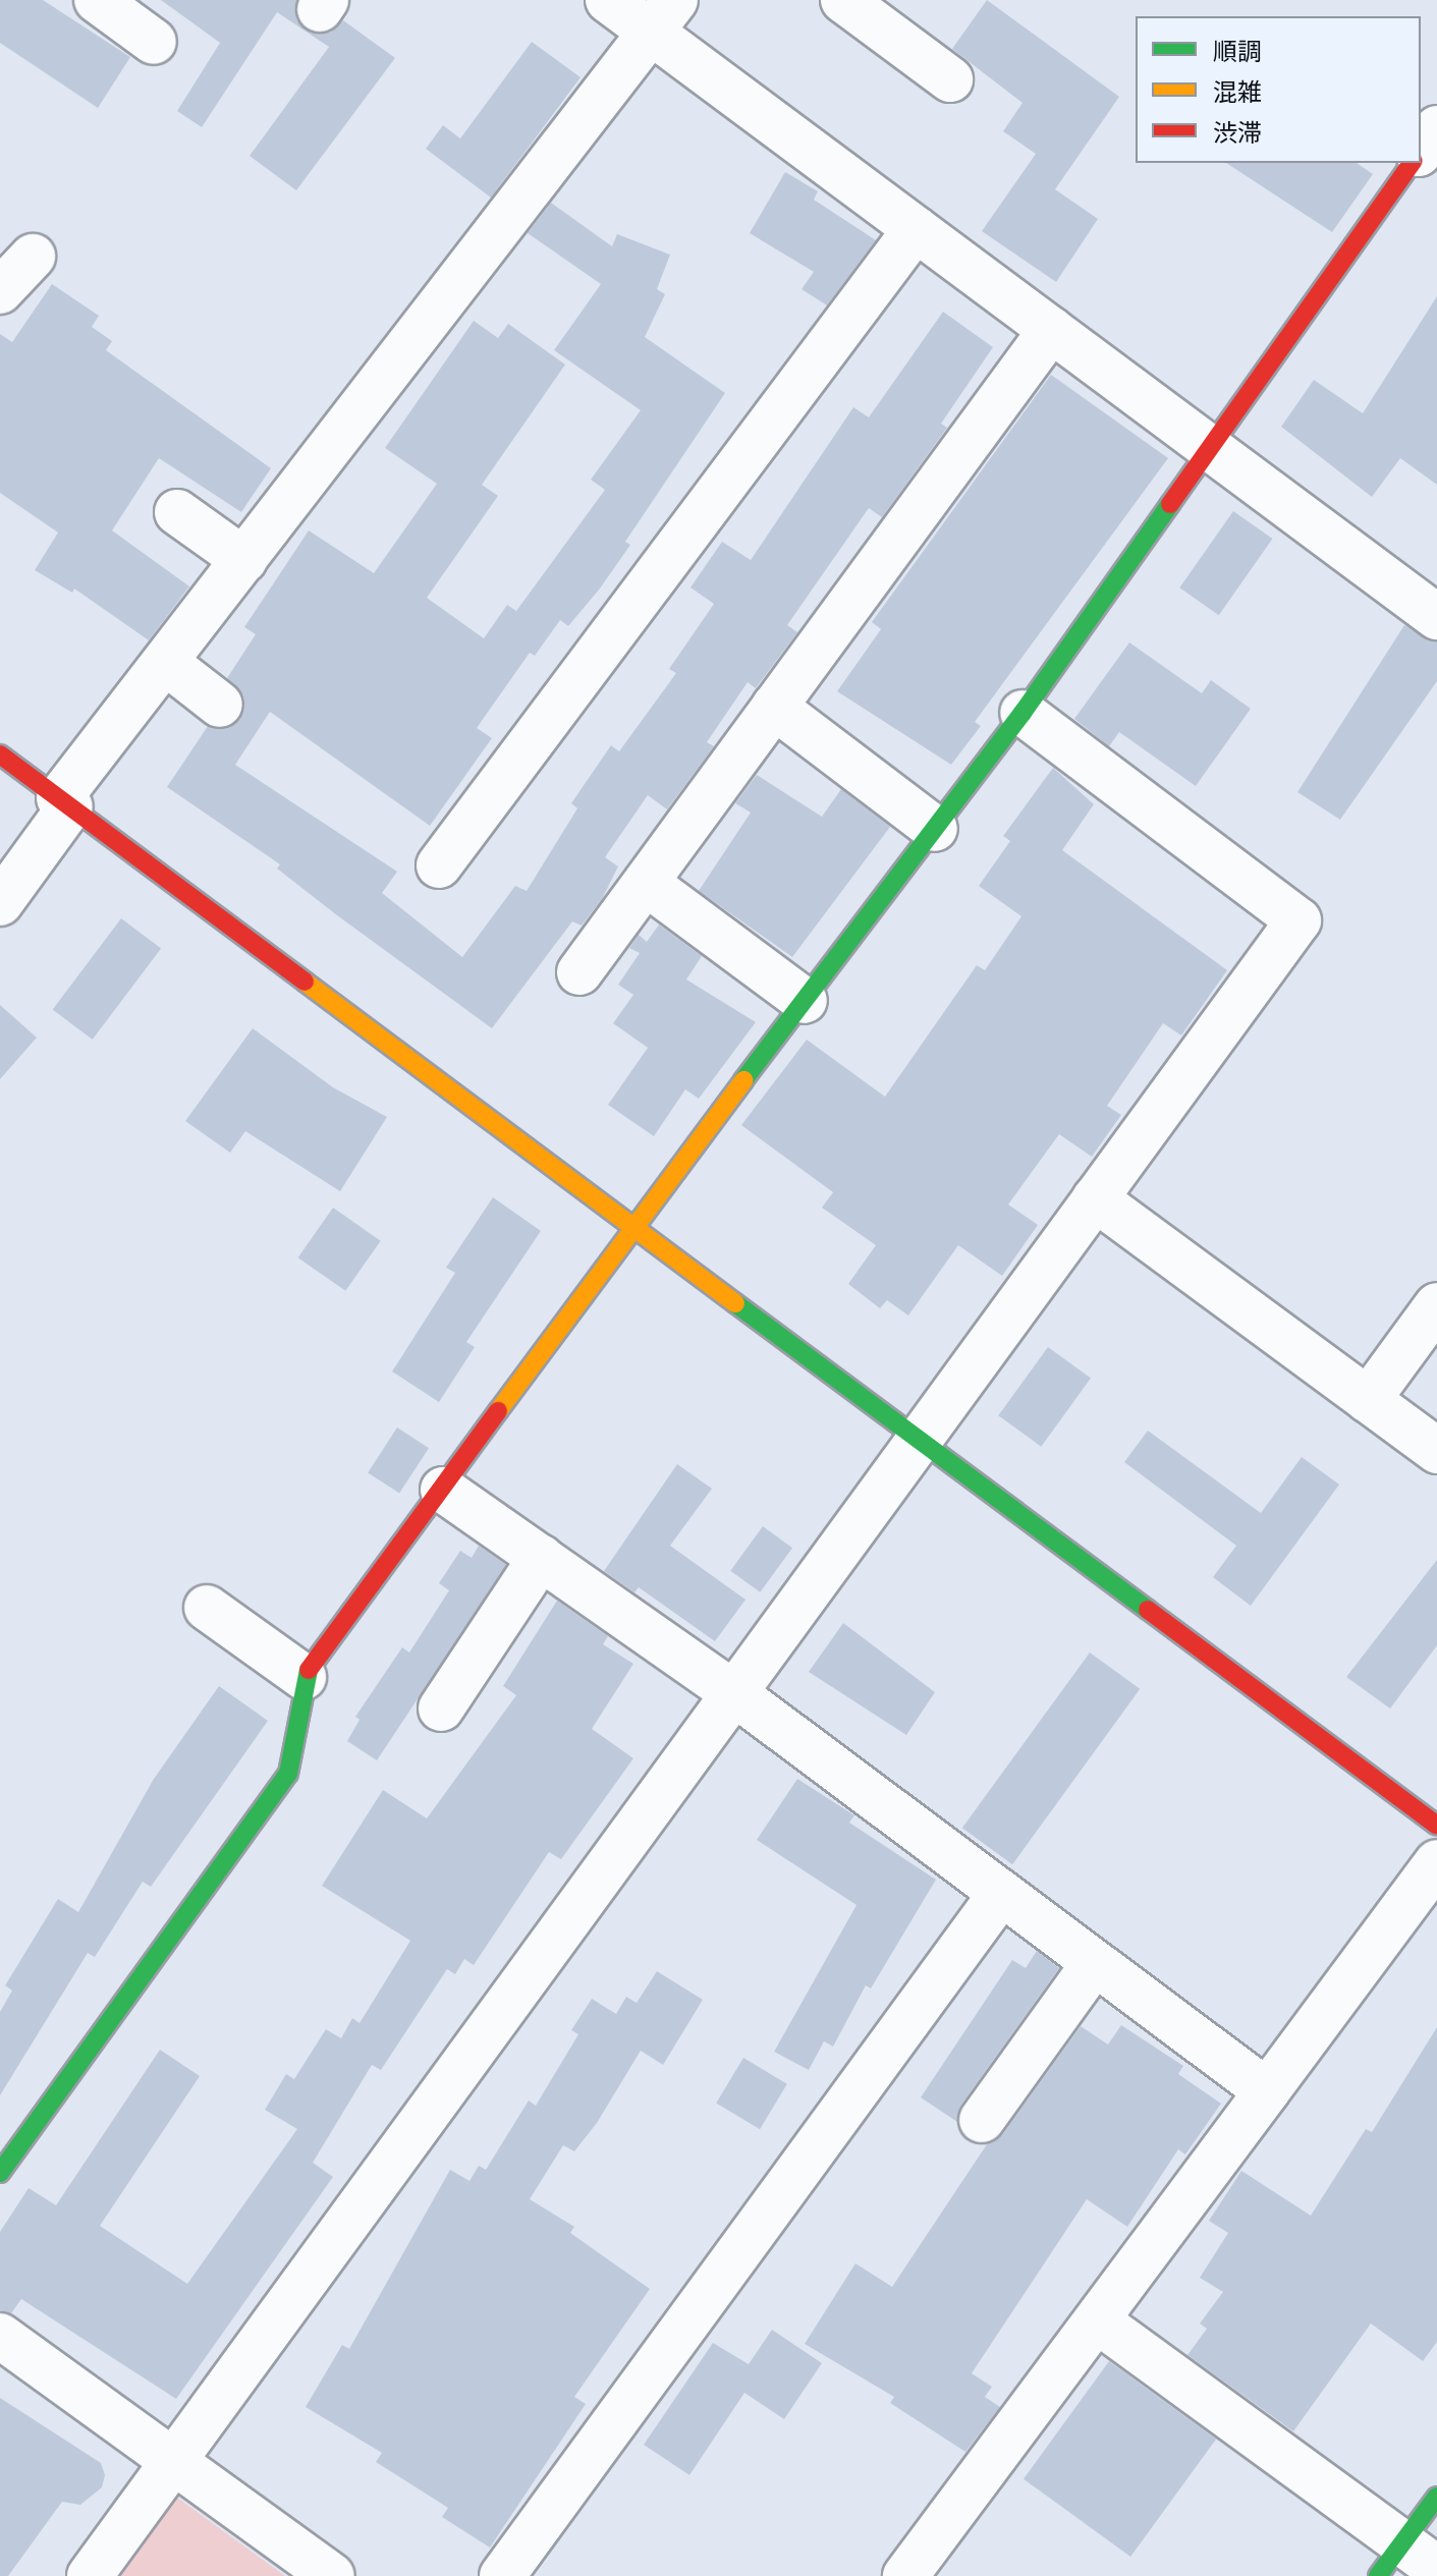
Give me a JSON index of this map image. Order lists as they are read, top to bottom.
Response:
{
  "legend": ["順調", "混雑", "渋滞"]
}
